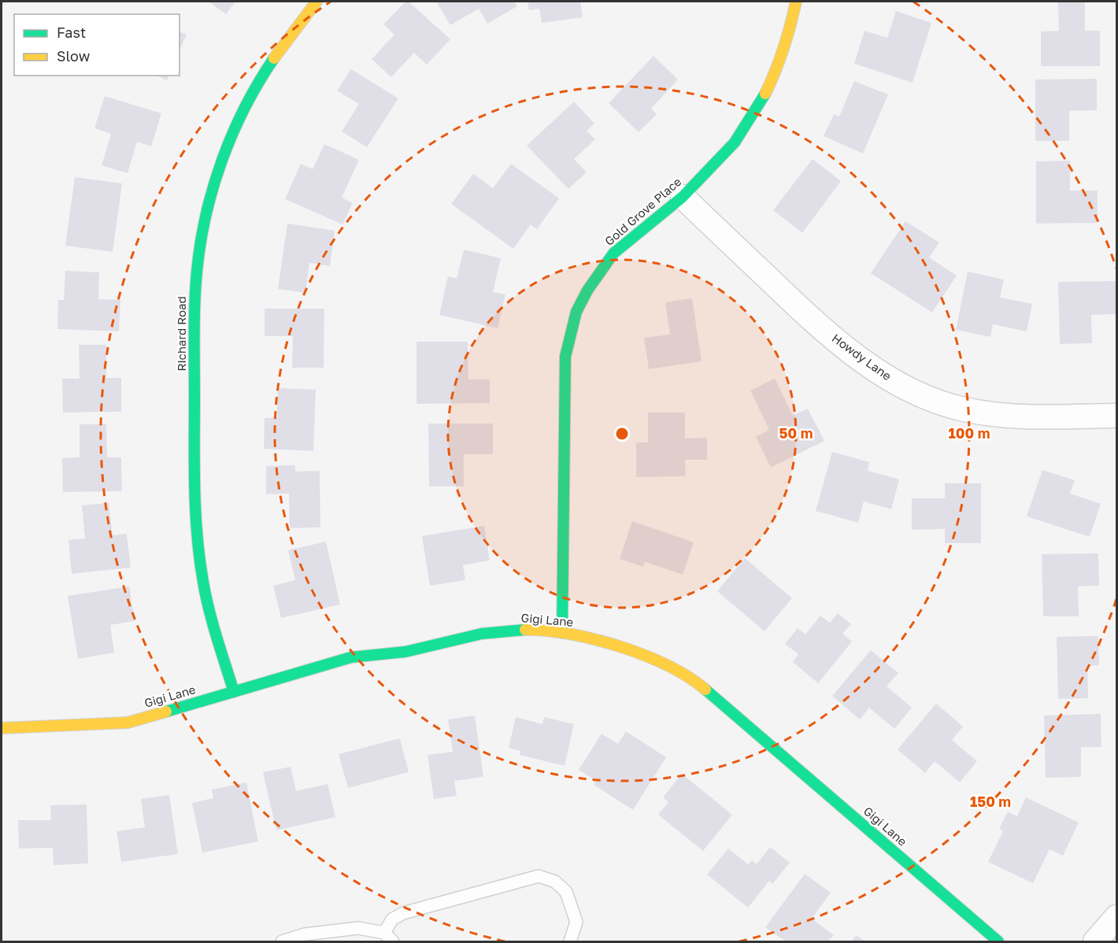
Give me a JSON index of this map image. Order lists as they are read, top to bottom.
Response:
{
  "streets": {
    "street": [
      "Gold Grove Place",
      "Richard Road",
      "Howdy Lane",
      "Gigi Lane"
    ]
  },
  "crossings": [
    ["Gold Grove Place", "Howdy Lane"],
    ["Gold Grove Place", "Gigi Lane"],
    ["Richard Road", "Gigi Lane"]
  ],
  "legend": ["Fast", "Slow"],
  "rings": ["50 m", "100 m", "150 m"]
}
